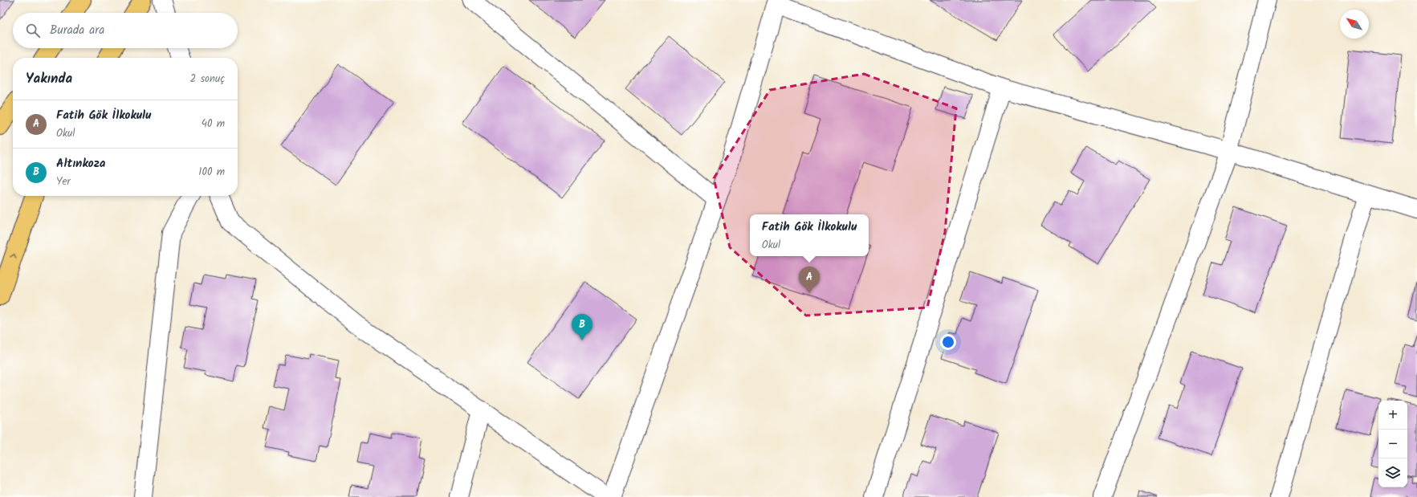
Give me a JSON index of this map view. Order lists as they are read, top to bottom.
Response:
{
  "north": "top left",
  "page": {
    "search": "Burada ara",
    "heading": ["Yakında", "2 sonuç"],
    "list": [
      {
        "mark": "A",
        "name": "Fatih Gök İlkokulu",
        "note": "Okul",
        "value": "40 m"
      },
      {
        "mark": "B",
        "name": "Altınkoza",
        "note": "Yer",
        "value": "100 m"
      }
    ],
    "popup": ["Fatih Gök İlkokulu", "Okul"],
    "pins": ["A", "B"],
    "map_buttons": ["+", "−"]
  }
}
